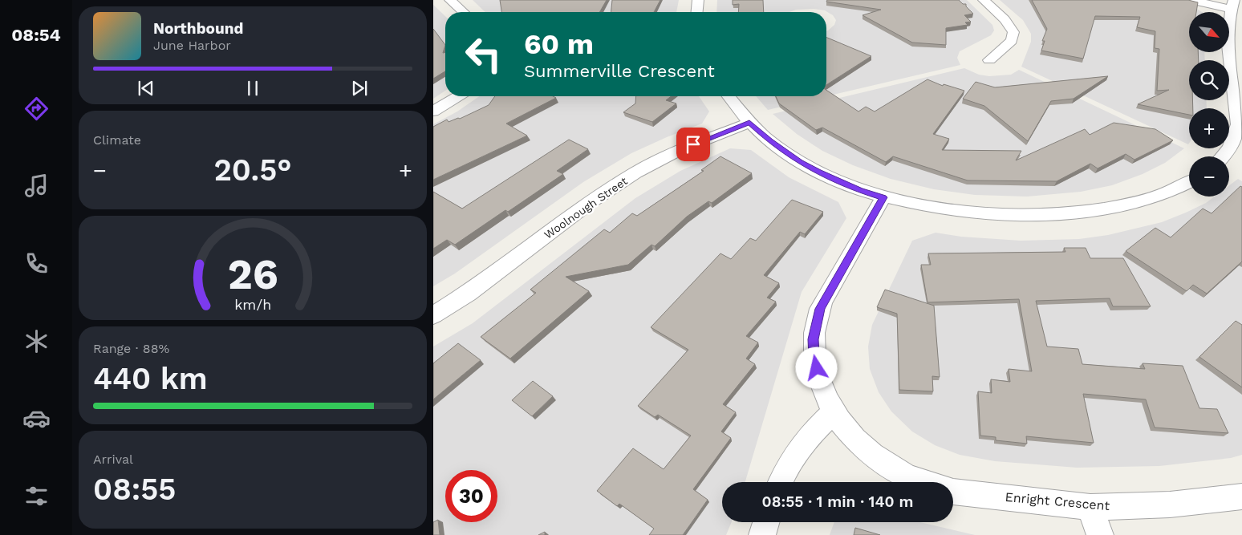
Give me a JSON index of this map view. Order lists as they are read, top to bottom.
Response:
{
  "streets": {
    "street": ["Woolnough Street", "Enright Crescent"]
  },
  "north": "bottom right",
  "page": {
    "tabs": "08:54",
    "song": ["Northbound", "June Harbor"],
    "map_buttons": ["+", "−"],
    "turn": ["60 m", "Summerville Crescent"],
    "tile": [
      "Climate",
      ["Range · 88%", "440 km"],
      ["Arrival", "08:55"]
    ],
    "heat": ["−", "20.5°", "+"],
    "limit": "30",
    "trip": "08:55 · 1 min · 140 m",
    "gauge": ["26", "km/h"]
  }
}
